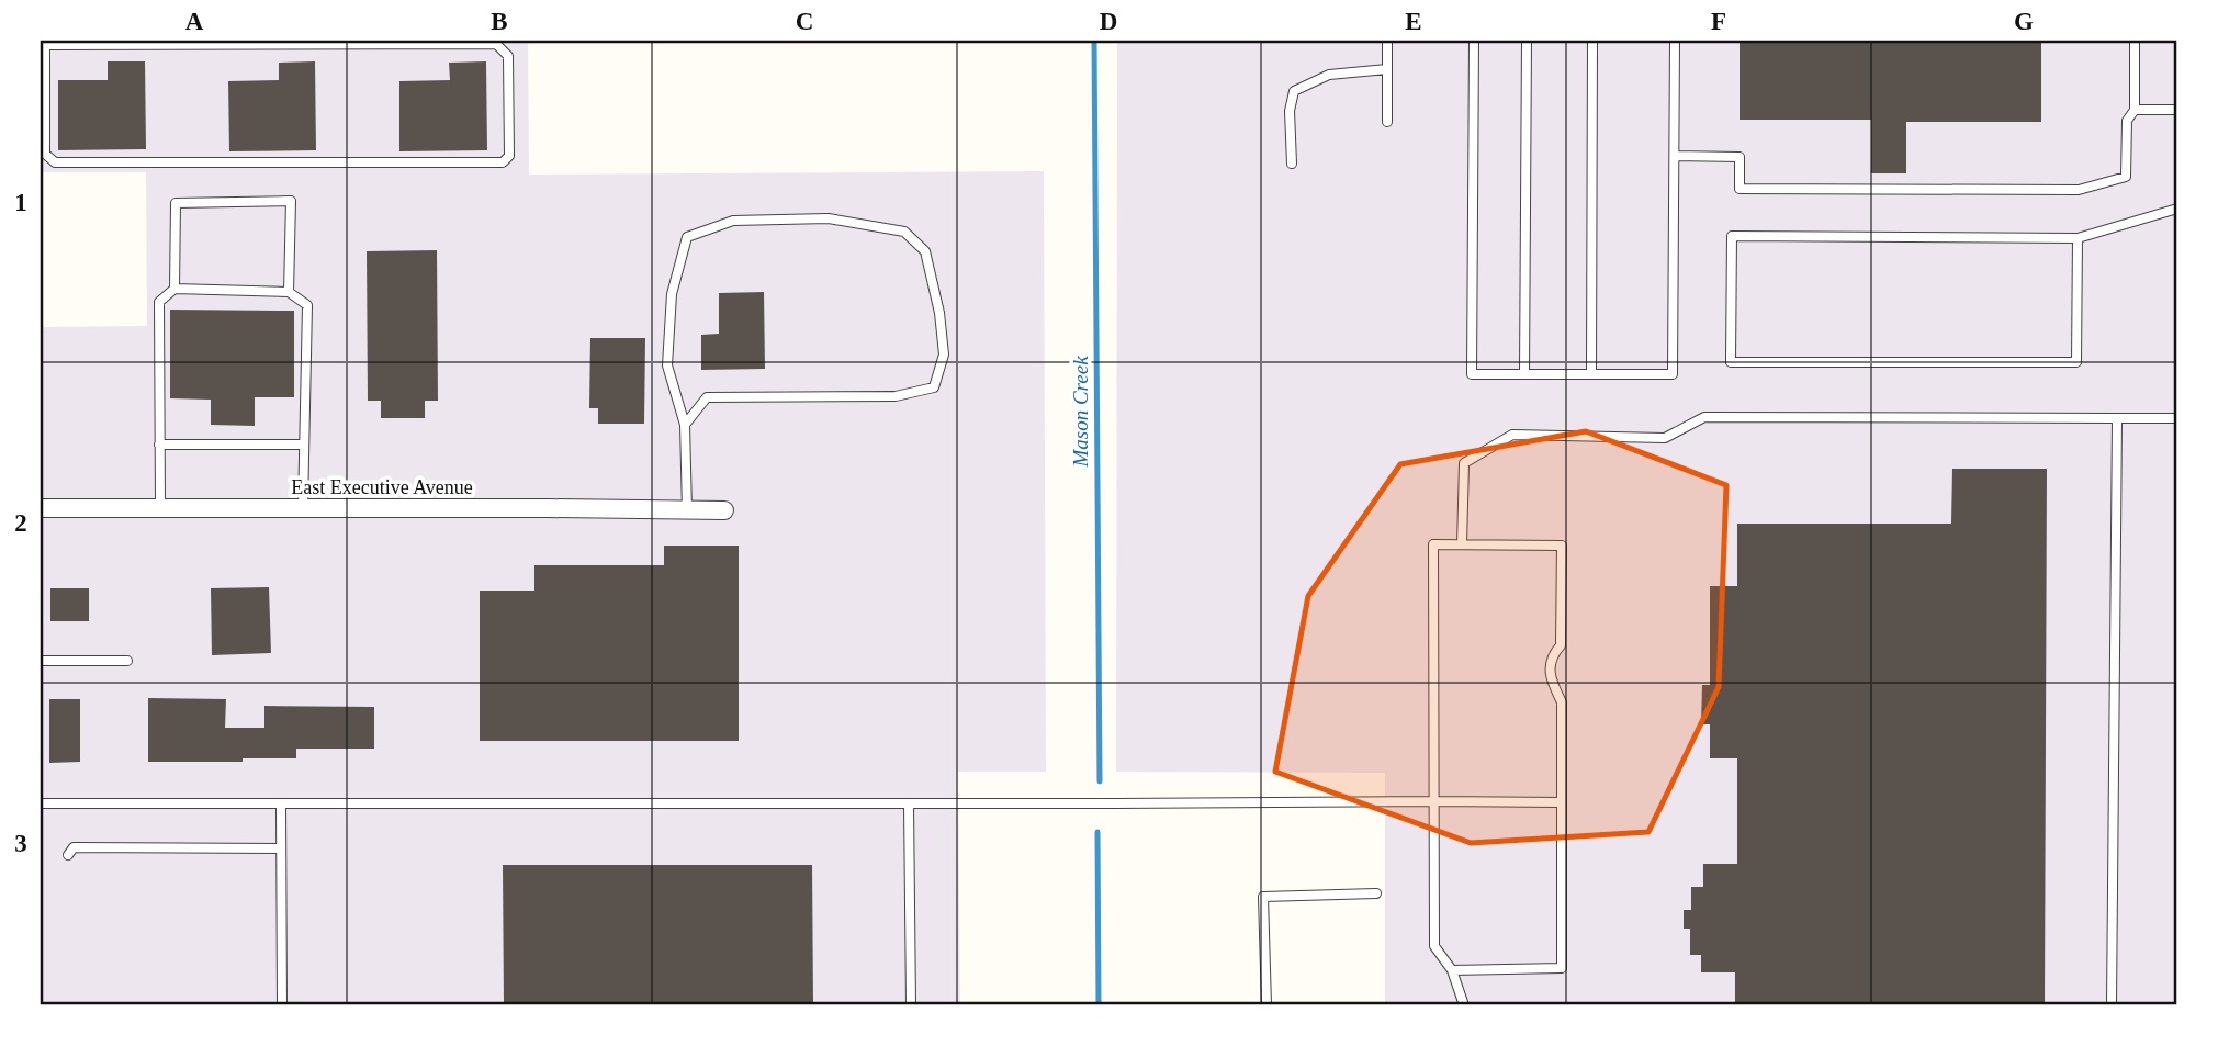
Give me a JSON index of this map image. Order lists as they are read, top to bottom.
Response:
{
  "streets": {
    "street": ["East Executive Avenue"]
  },
  "water": ["Mason Creek"],
  "grid": {
    "columns": [
      "A",
      "B",
      "C",
      "D",
      "E",
      "F",
      "G"
    ],
    "rows": ["1", "2", "3"]
  }
}
